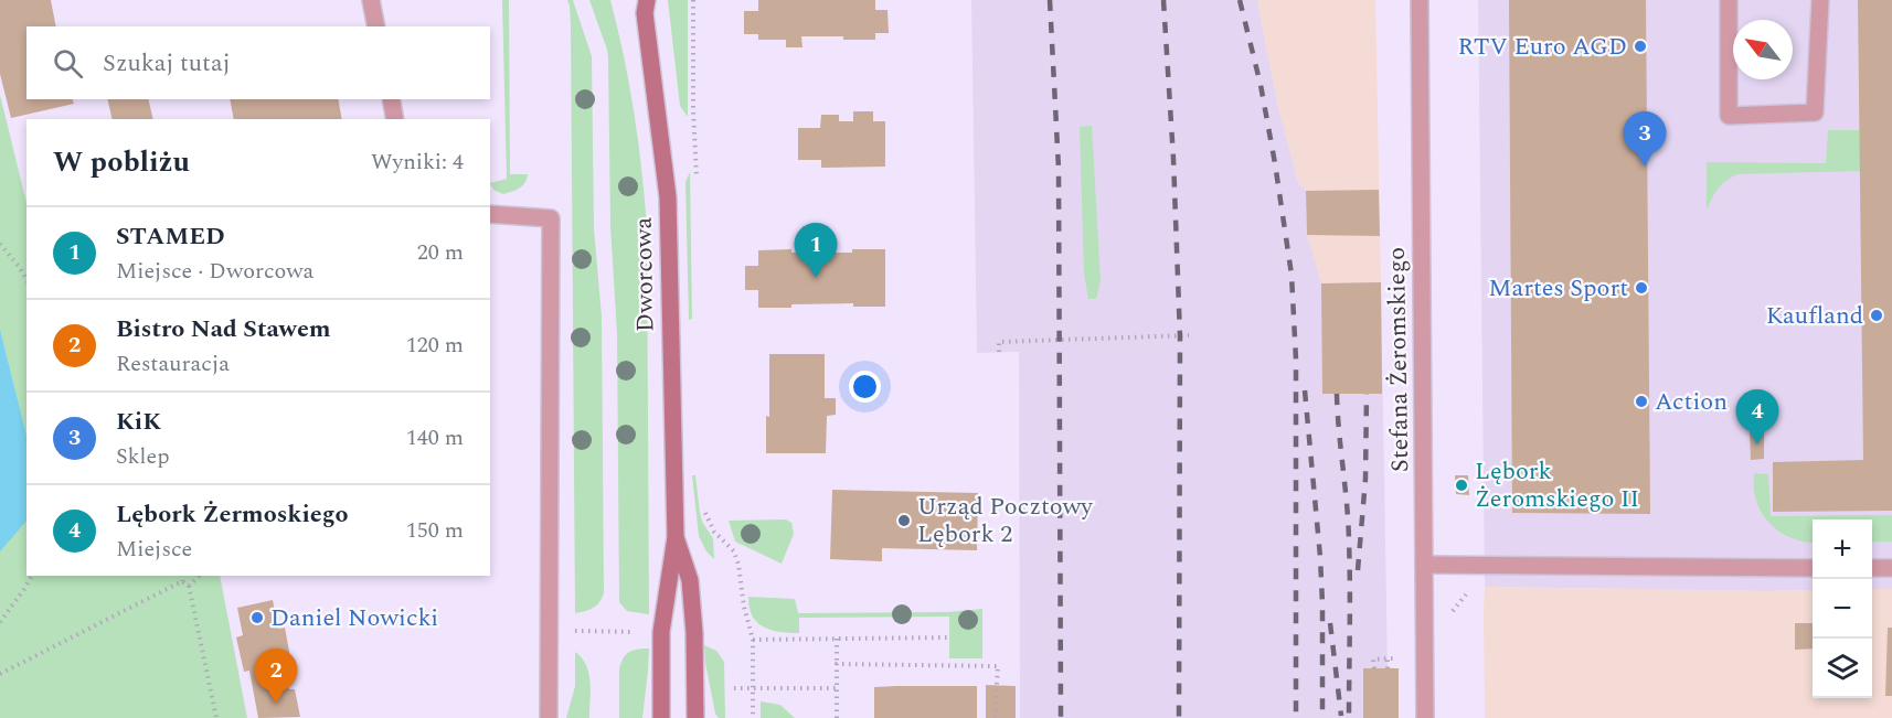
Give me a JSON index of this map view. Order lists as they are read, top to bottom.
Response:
{
  "streets": {
    "street": ["Dworcowa", "Stefana Żeromskiego"]
  },
  "places": [
    "RTV Euro AGD",
    "Martes Sport",
    "Kaufland",
    "Action",
    "Lębork Żeromskiego II",
    "Urząd Pocztowy Lębork 2",
    "Daniel Nowicki"
  ],
  "north": "top left",
  "page": {
    "search": "Szukaj tutaj",
    "pins": [
      "3",
      "1",
      "4",
      "2"
    ],
    "heading": ["W pobliżu", "Wyniki: 4"],
    "list": [
      {
        "mark": "1",
        "name": "STAMED",
        "note": "Miejsce · Dworcowa",
        "value": "20 m"
      },
      {
        "mark": "2",
        "name": "Bistro Nad Stawem",
        "note": "Restauracja",
        "value": "120 m"
      },
      {
        "mark": "3",
        "name": "KiK",
        "note": "Sklep",
        "value": "140 m"
      },
      {
        "mark": "4",
        "name": "Lębork Żermoskiego",
        "note": "Miejsce",
        "value": "150 m"
      }
    ],
    "map_buttons": ["+", "−"]
  }
}
